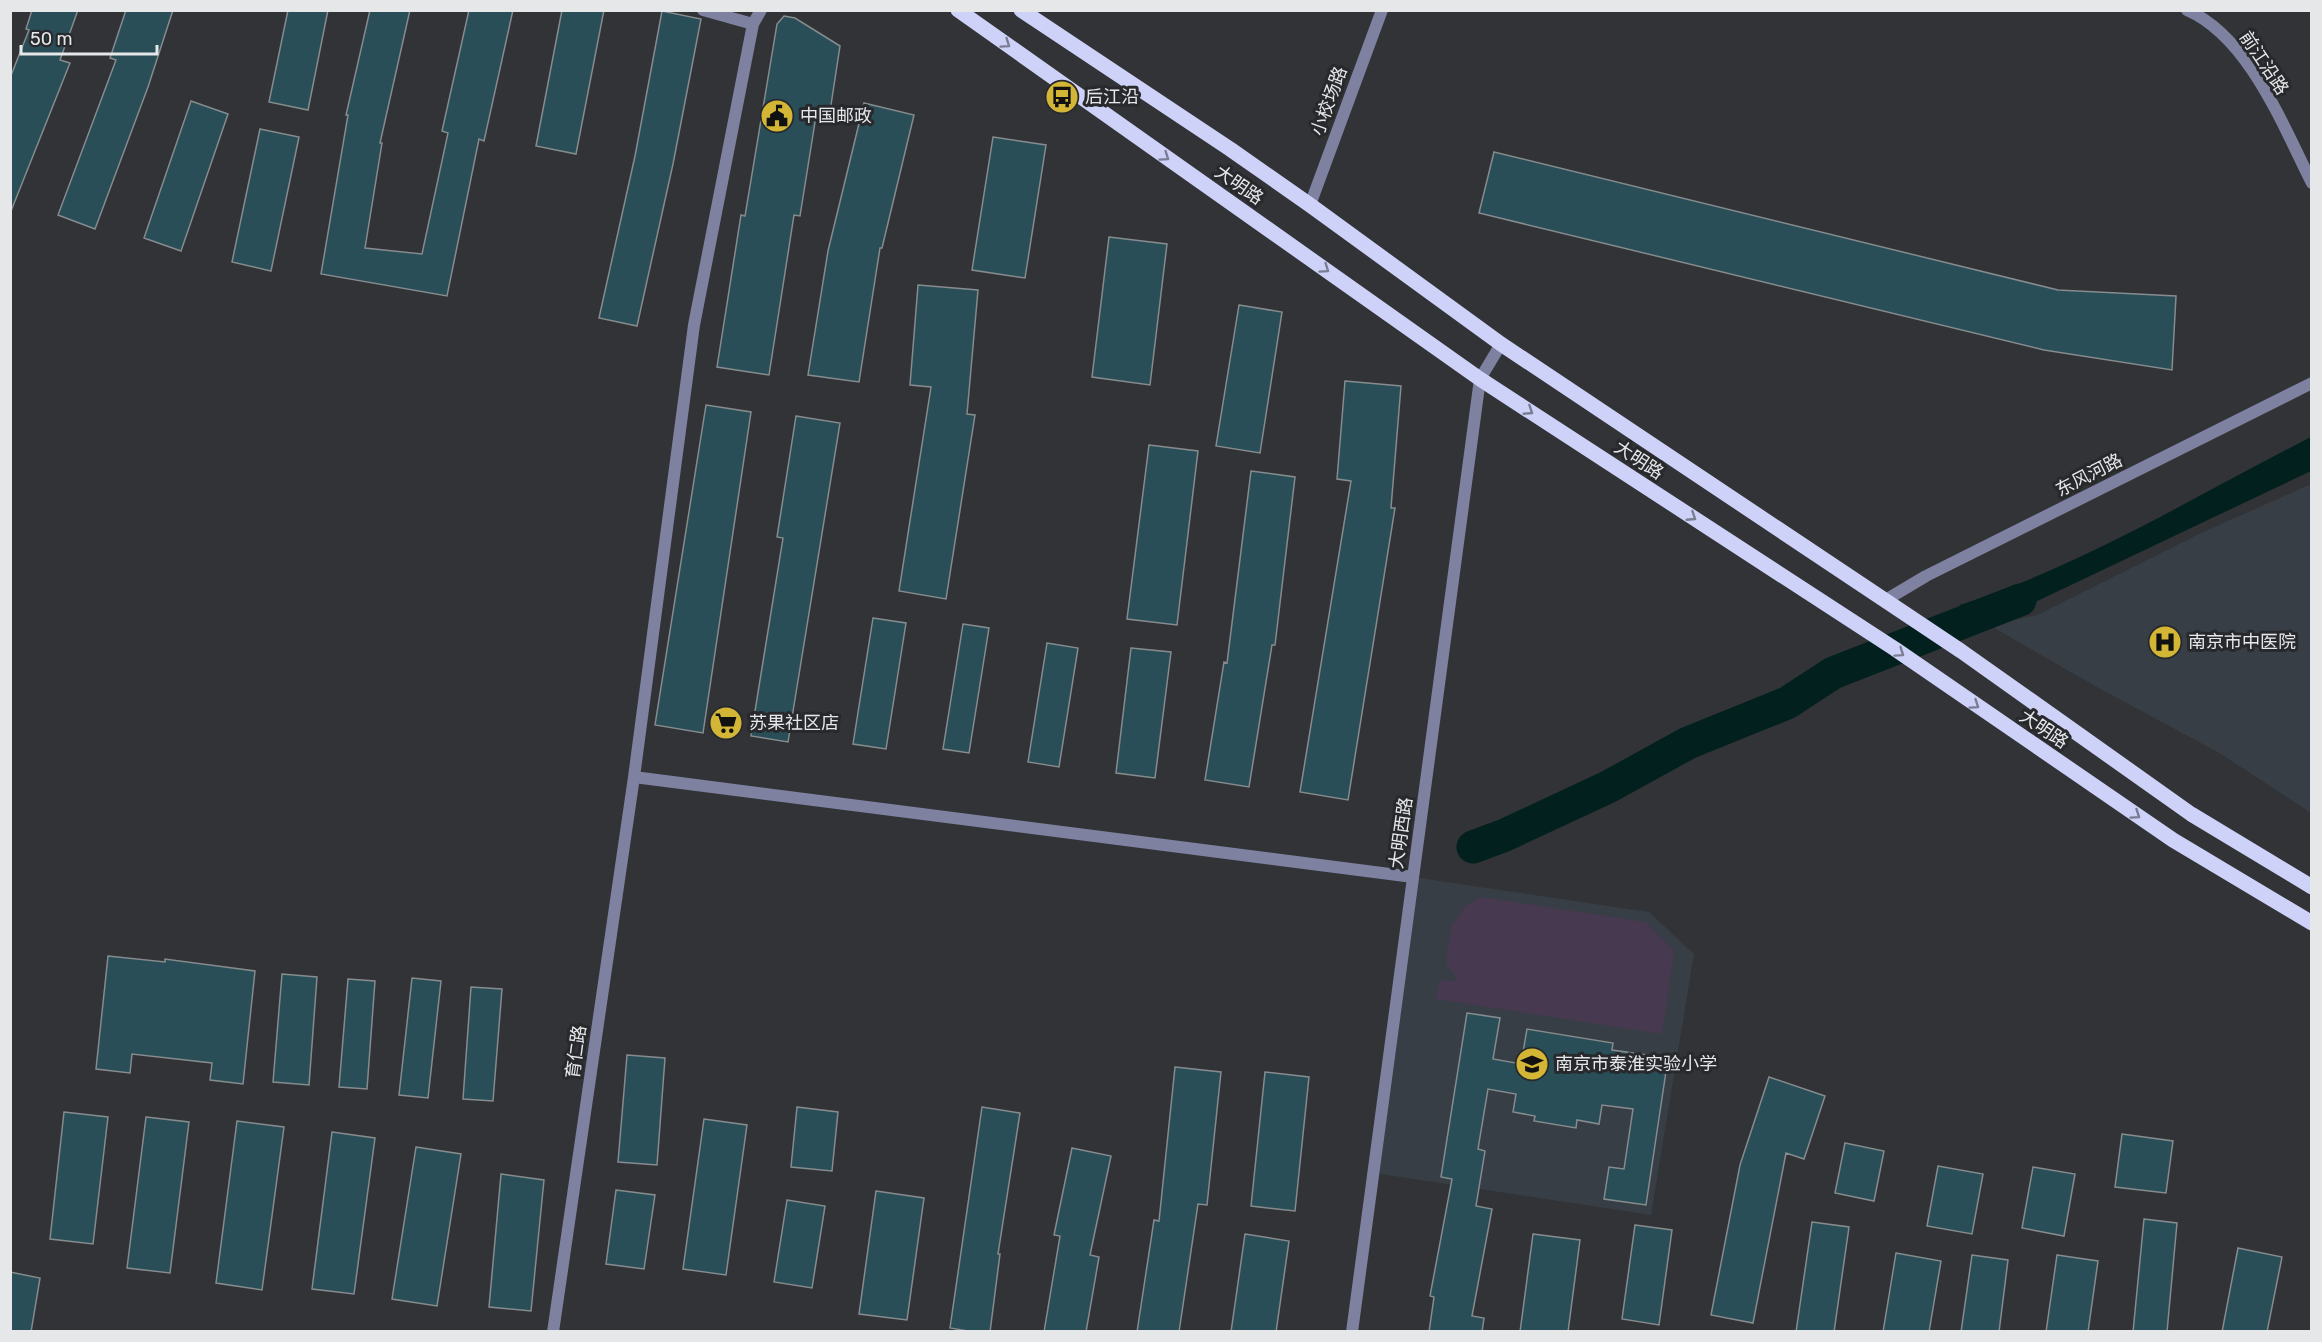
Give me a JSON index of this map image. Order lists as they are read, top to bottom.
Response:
{
  "streets": {
    "main road": ["大明路"],
    "street": [
      "前江沿路",
      "小校场路",
      "东风河路",
      "大明西路",
      "育仁路"
    ]
  },
  "crossings": [
    ["大明路", "大明西路"]
  ],
  "places": {
    "bus stop": ["后江沿"],
    "public building": ["中国邮政"],
    "hospital": ["南京市中医院"],
    "supermarket": ["苏果社区店"],
    "school or university": ["南京市泰淮实验小学"]
  },
  "scale_bar": "50 m"
}
